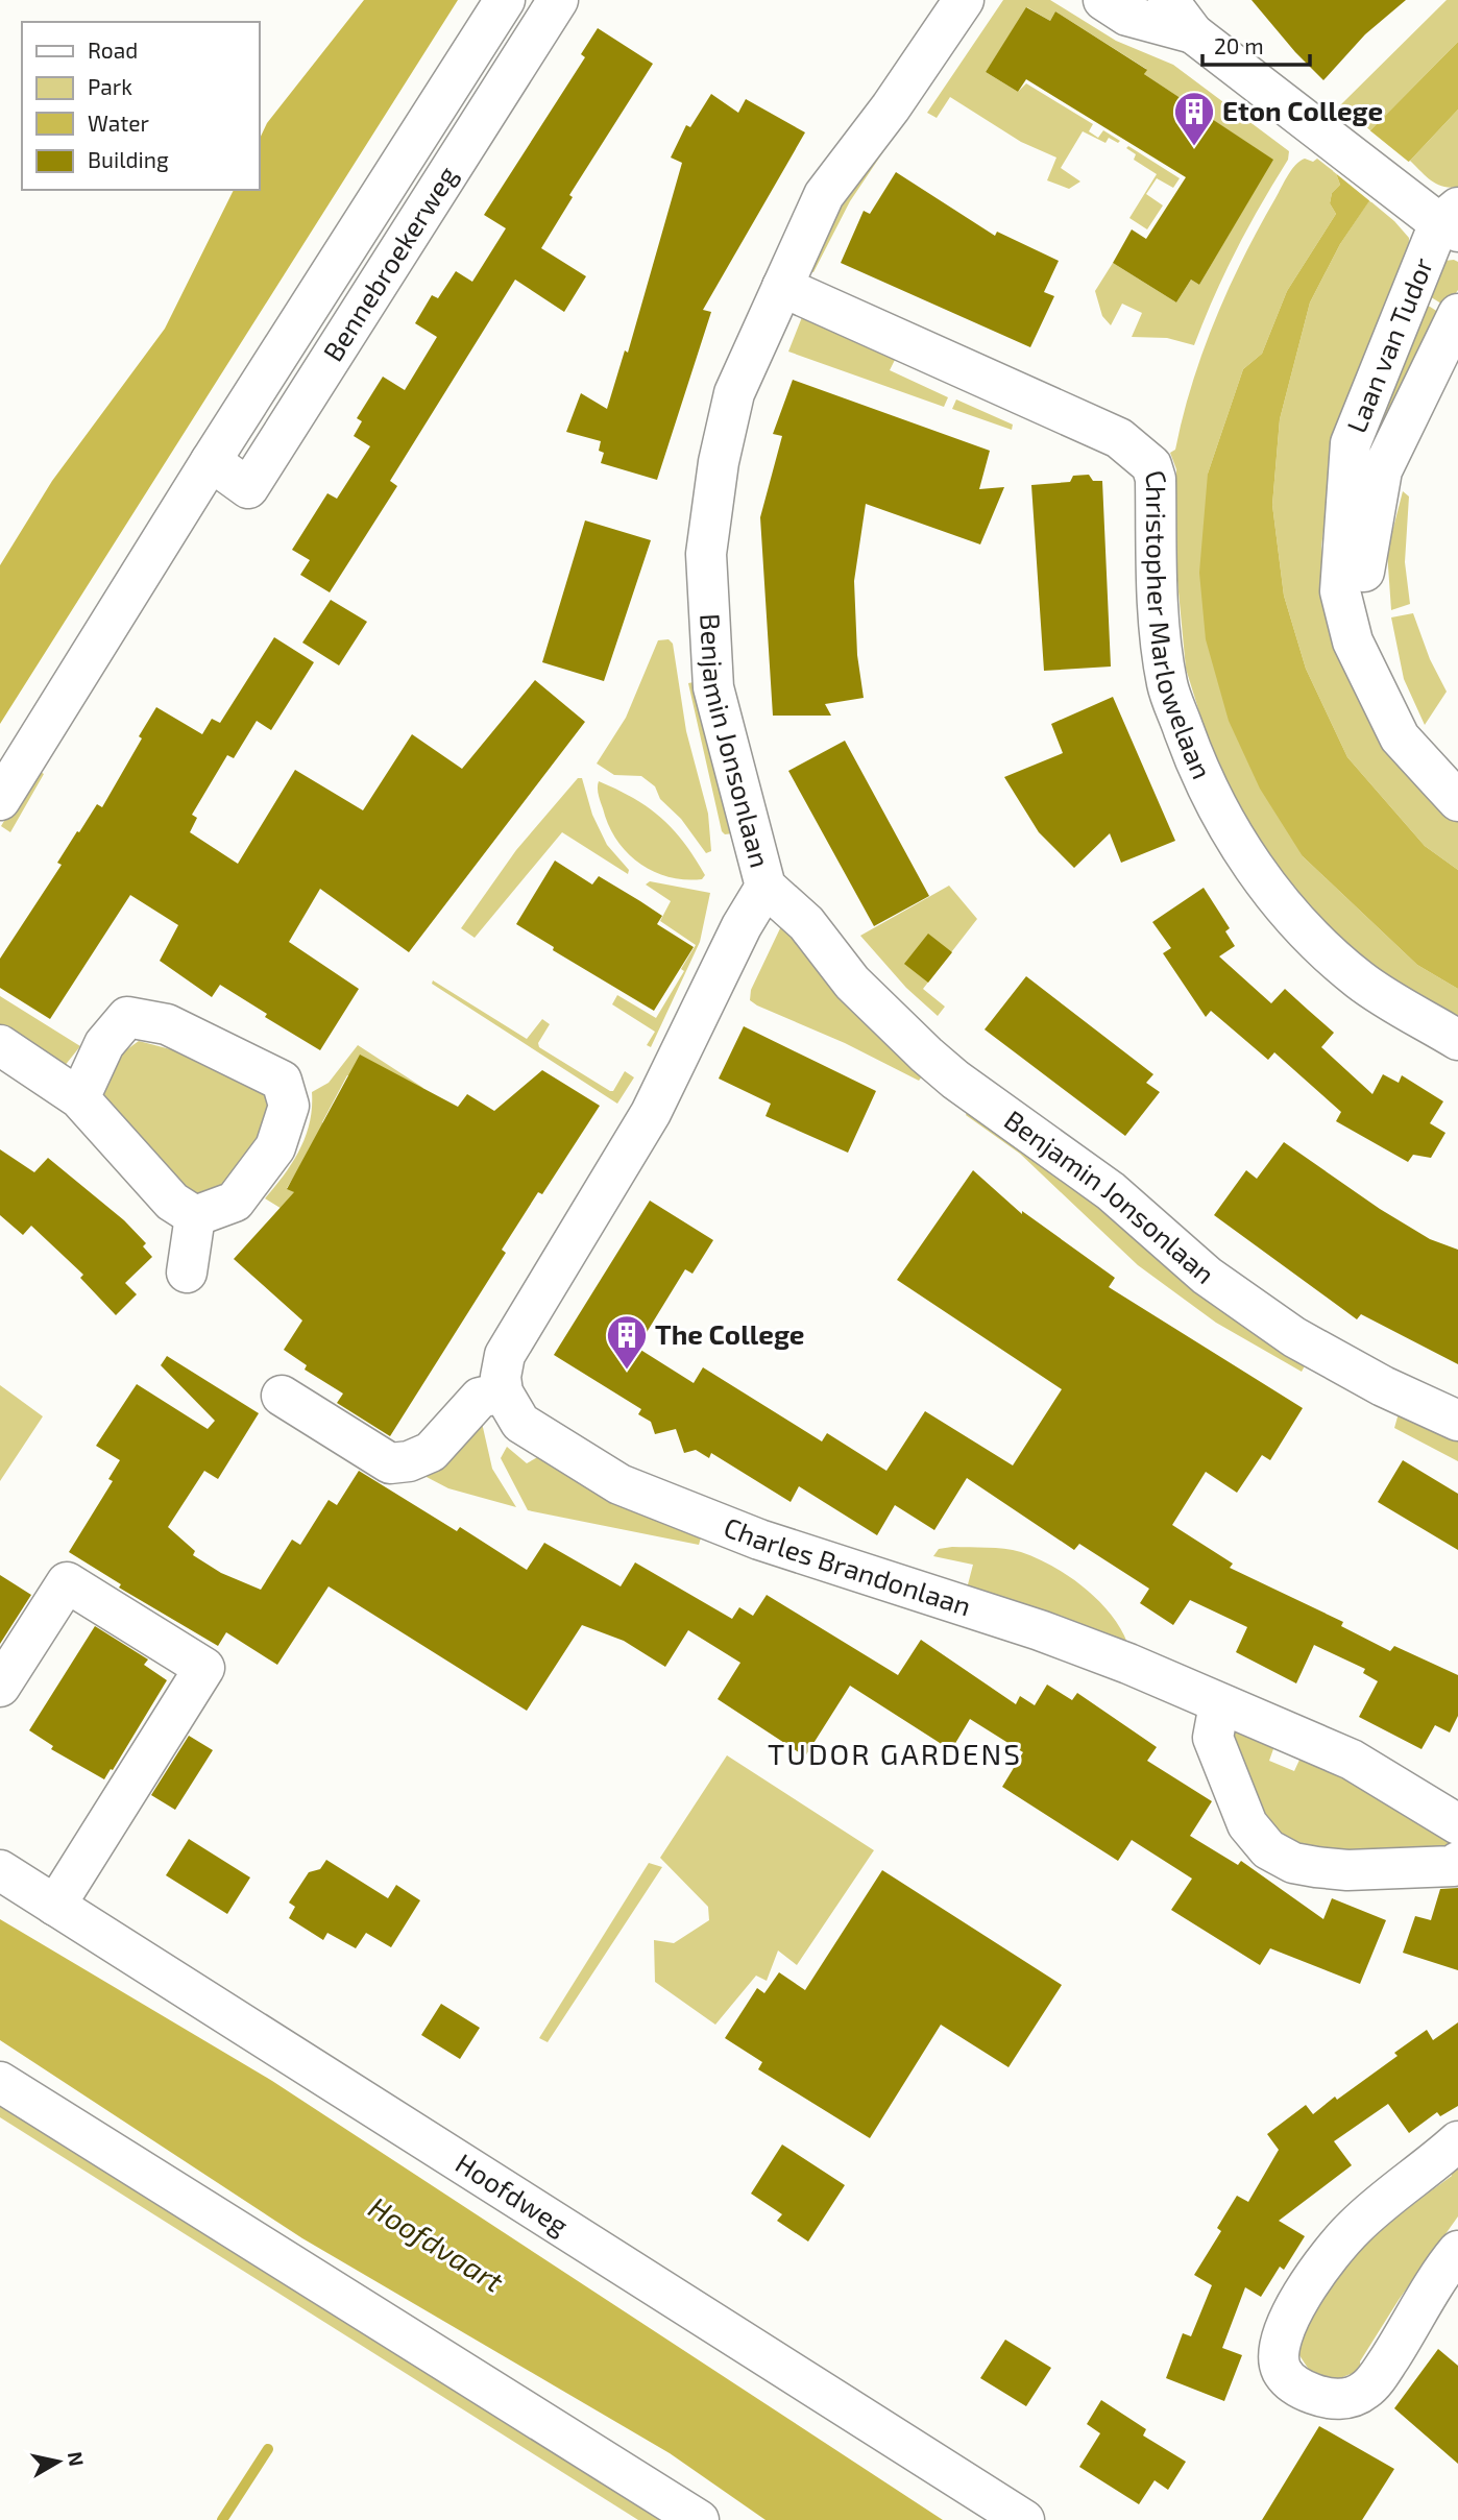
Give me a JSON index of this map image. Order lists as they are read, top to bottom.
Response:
{
  "streets": {
    "street": [
      "Bennebroekerweg",
      "Laan van Tudor",
      "Christopher Marlowelaan",
      "Benjamin Jonsonlaan",
      "Charles Brandonlaan",
      "Hoofdweg"
    ]
  },
  "crossings": [
    ["Christopher Marlowelaan", "Benjamin Jonsonlaan"]
  ],
  "districts": ["TUDOR GARDENS"],
  "water": ["Hoofdvaart"],
  "places": {
    "building": ["Eton College", "The College"]
  },
  "legend": [
    "Road",
    "Park",
    "Water",
    "Building"
  ],
  "scale_bar": "20 m",
  "north": "right"
}
